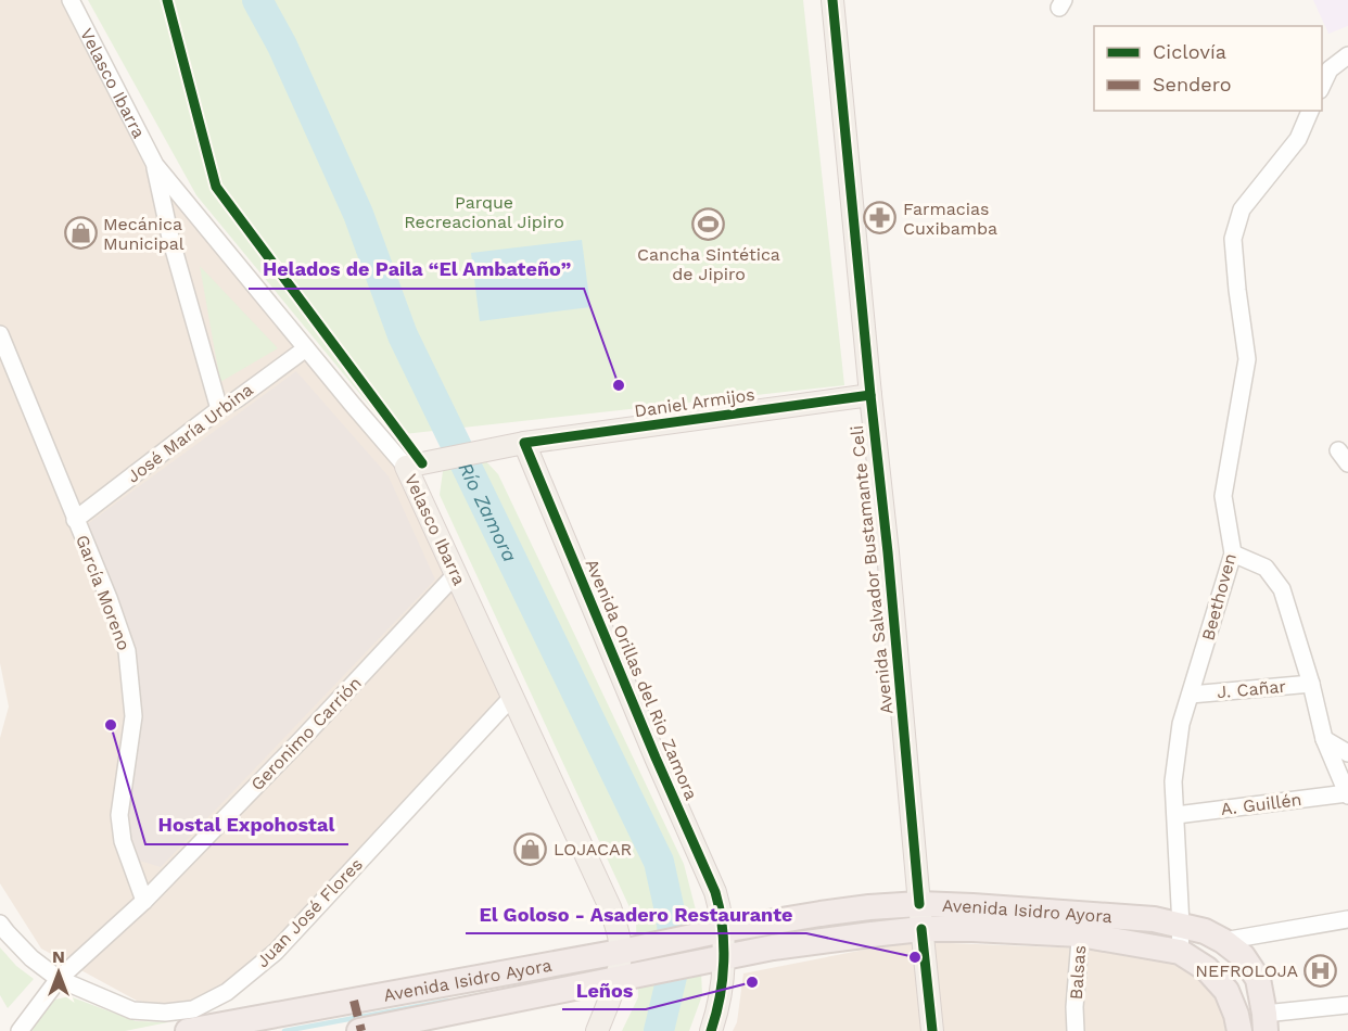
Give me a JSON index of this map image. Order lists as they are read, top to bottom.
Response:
{
  "streets": {
    "highway": ["Avenida Isidro Ayora"],
    "main road": [
      "Velasco Ibarra",
      "Daniel Armijos",
      "Avenida Salvador Bustamante Celi",
      "Avenida Orillas del Rio Zamora"
    ],
    "street": [
      "José María Urbina",
      "García Moreno",
      "Beethoven",
      "J. Cañar",
      "Geronimo Carrión",
      "A. Guillén",
      "Juan José Flores",
      "Balsas"
    ]
  },
  "crossings": [
    ["Velasco Ibarra", "Daniel Armijos"],
    ["Velasco Ibarra", "José María Urbina"],
    ["Velasco Ibarra", "Geronimo Carrión"],
    ["Velasco Ibarra", "Avenida Isidro Ayora"],
    ["Velasco Ibarra", "Juan José Flores"],
    ["Daniel Armijos", "Avenida Salvador Bustamante Celi"],
    ["Daniel Armijos", "Avenida Orillas del Rio Zamora"],
    ["José María Urbina", "García Moreno"],
    ["Avenida Salvador Bustamante Celi", "Avenida Isidro Ayora"],
    ["García Moreno", "Geronimo Carrión"],
    ["Beethoven", "J. Cañar"],
    ["Beethoven", "A. Guillén"],
    ["Beethoven", "Avenida Isidro Ayora"],
    ["Avenida Orillas del Rio Zamora", "Avenida Isidro Ayora"],
    ["Geronimo Carrión", "Juan José Flores"],
    ["Avenida Isidro Ayora", "Balsas"]
  ],
  "water": ["Río Zamora"],
  "parks": ["Parque Recreacional Jipiro"],
  "places": {
    "pharmacy": ["Farmacias Cuxibamba"],
    "sports": ["Cancha Sintética de Jipiro"],
    "shop": ["Mecánica Municipal", "LOJACAR"],
    "other": [
      "Helados de Paila “El Ambateño”",
      "Hostal Expohostal",
      "El Goloso - Asadero Restaurante",
      "Leños"
    ],
    "hospital": ["NEFROLOJA"]
  },
  "legend": ["Ciclovía", "Sendero"],
  "north": "top"
}
